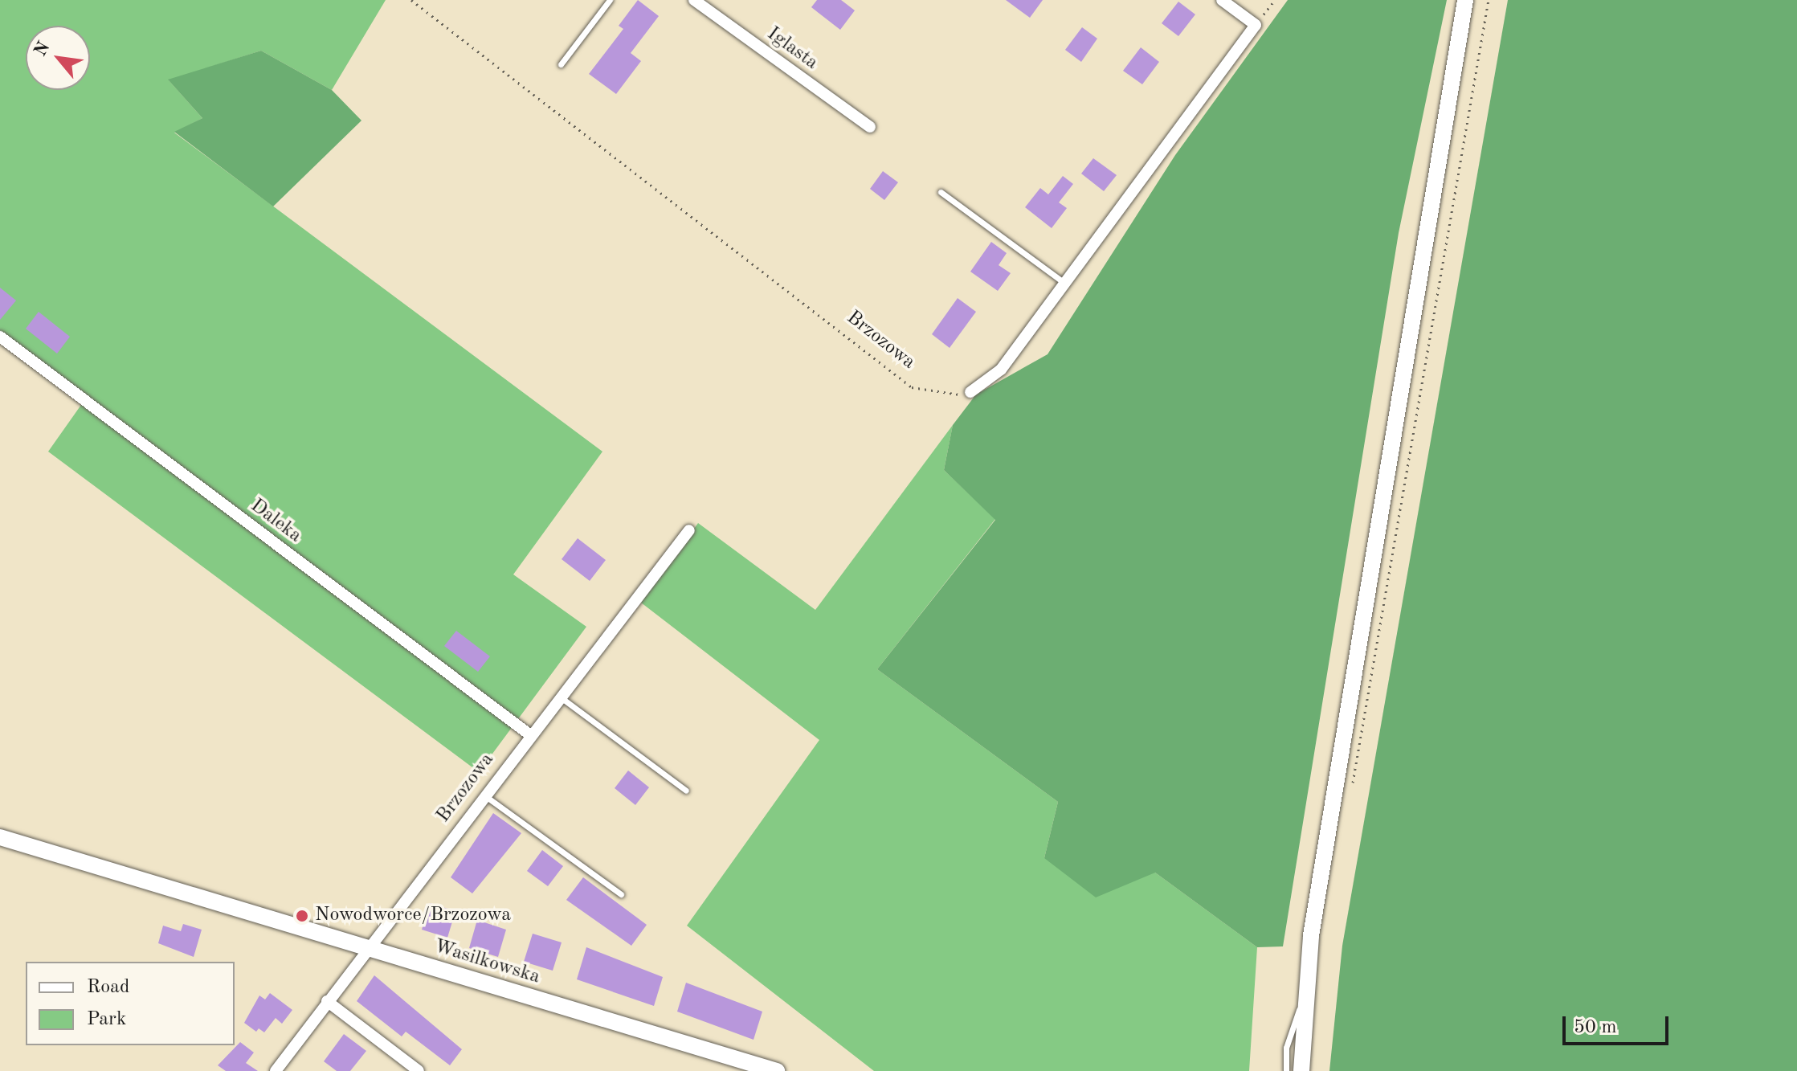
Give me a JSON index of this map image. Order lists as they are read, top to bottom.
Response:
{
  "streets": {
    "main road": ["Wasilkowska"],
    "street": ["Iglasta", "Brzozowa", "Daleka"]
  },
  "crossings": [
    ["Brzozowa", "Daleka"],
    ["Brzozowa", "Wasilkowska"]
  ],
  "places": ["Nowodworce/Brzozowa"],
  "legend": ["Road", "Park"],
  "scale_bar": "50 m",
  "north": "top left"
}
